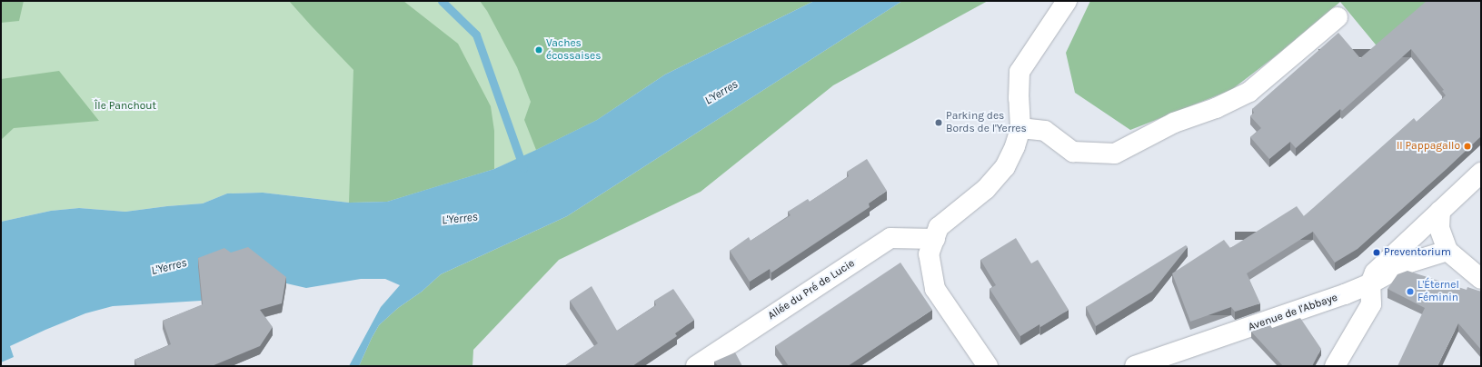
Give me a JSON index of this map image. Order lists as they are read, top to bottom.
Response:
{
  "streets": {
    "street": ["Allée du Pré de Lucie", "Avenue de l'Abbaye"]
  },
  "water": ["L'Yerres"],
  "parks": ["Île Panchout"],
  "places": [
    "Vaches écossaises",
    "Parking des Bords de l'Yerres",
    "Il Pappagallo",
    "Preventorium",
    "L'Éternel Féminin"
  ]
}
